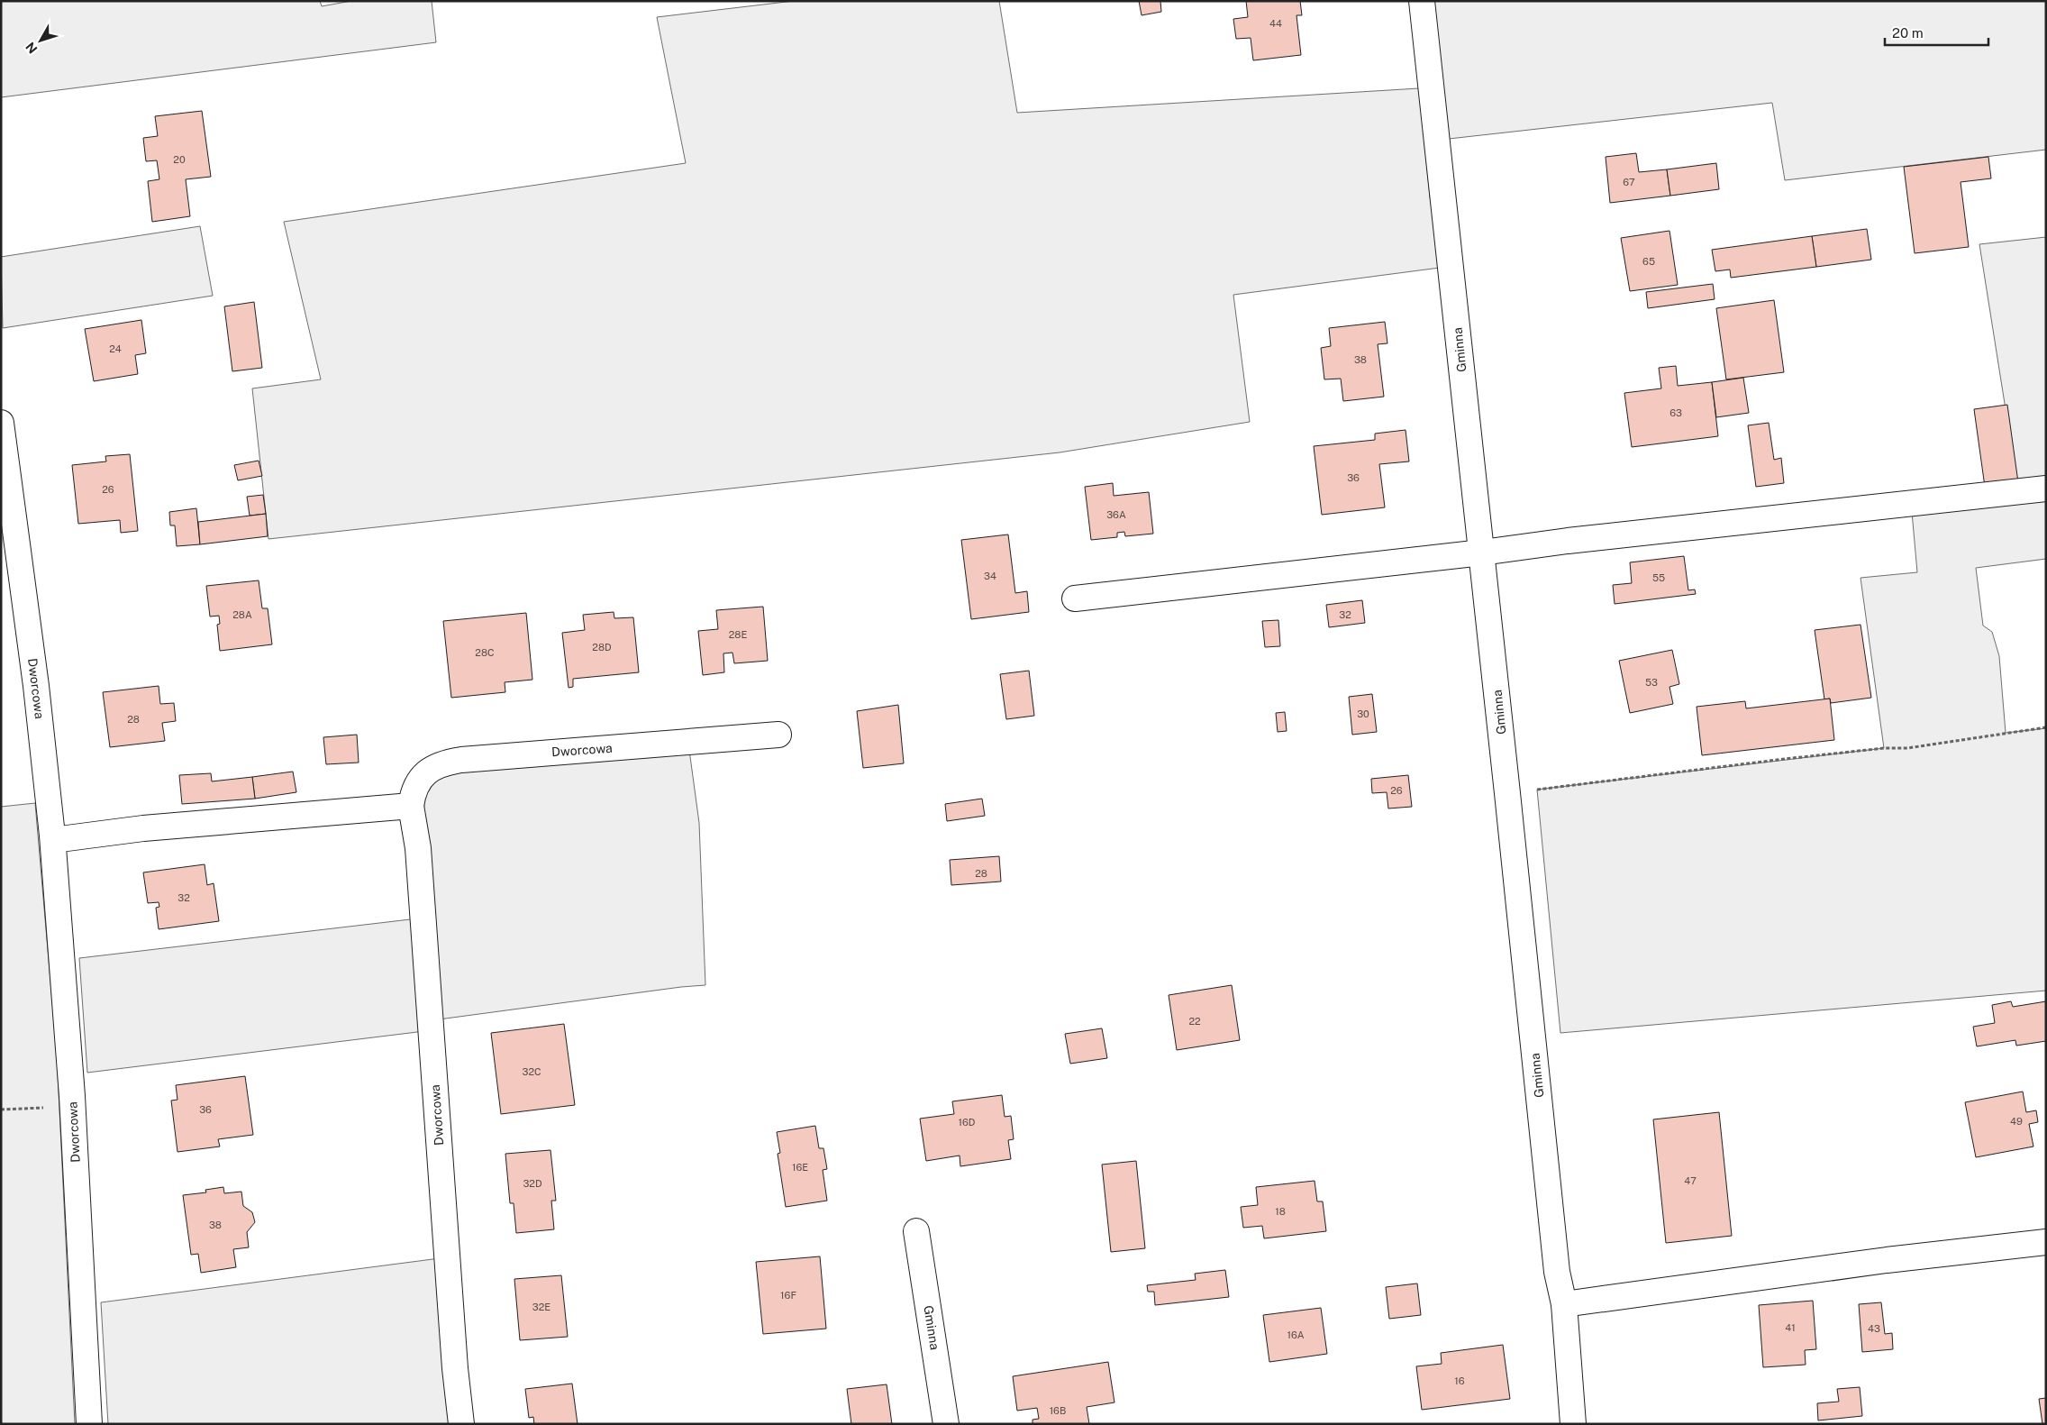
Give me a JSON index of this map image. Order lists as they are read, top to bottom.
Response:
{
  "streets": {
    "street": ["Gminna", "Dworcowa"]
  },
  "house_numbers": [
    "44",
    "20",
    "67",
    "65",
    "24",
    "38",
    "63",
    "36",
    "26",
    "36A",
    "34",
    "55",
    "28A",
    "32",
    "28E",
    "28D",
    "28C",
    "53",
    "30",
    "28",
    "26",
    "28",
    "32",
    "22",
    "32C",
    "36",
    "49",
    "16D",
    "16E",
    "47",
    "32D",
    "18",
    "38",
    "16F",
    "32E",
    "41",
    "43",
    "16A",
    "16",
    "16B"
  ],
  "scale_bar": "20 m",
  "north": "bottom left"
}
